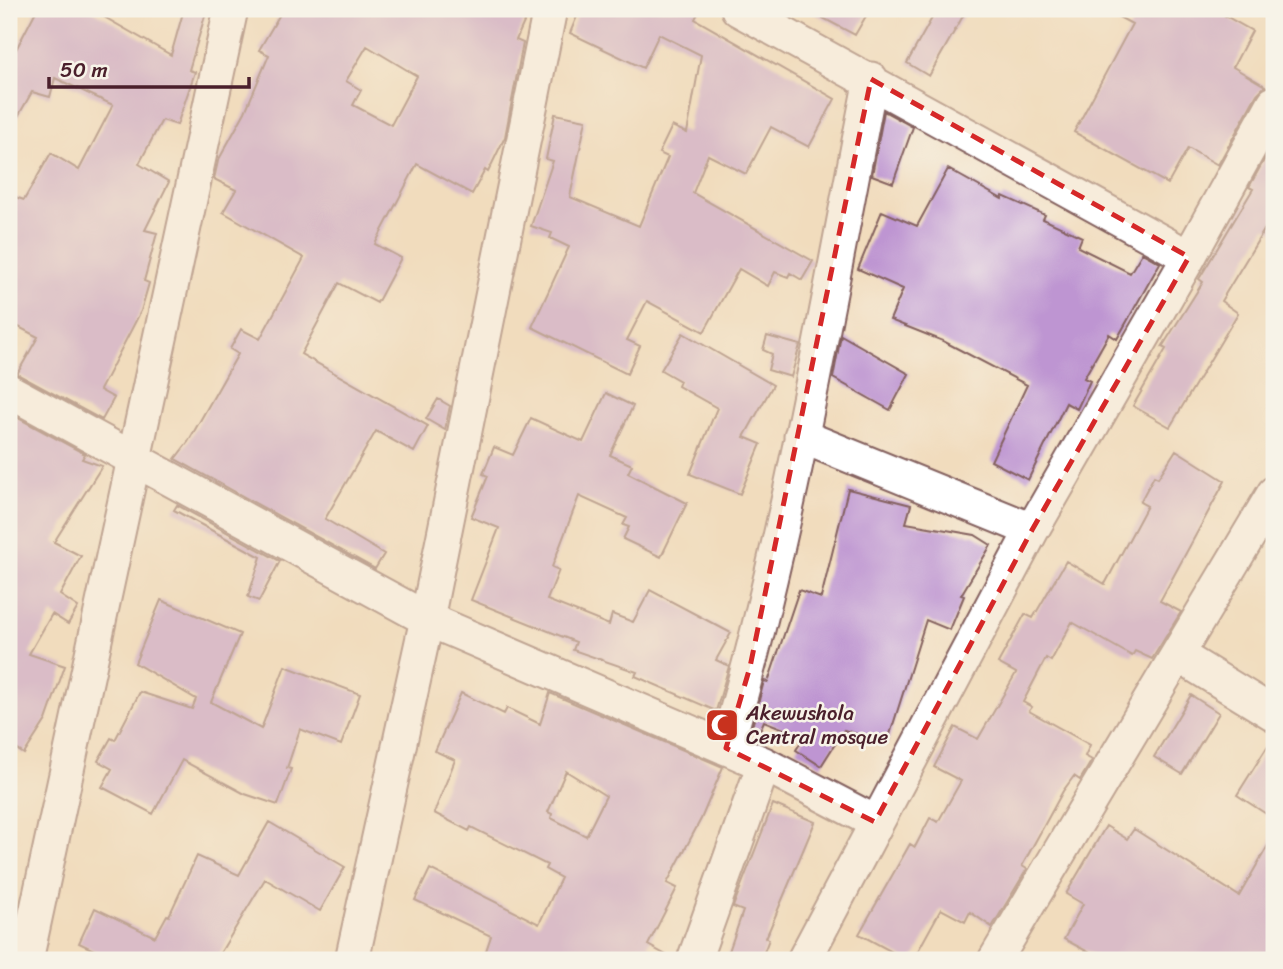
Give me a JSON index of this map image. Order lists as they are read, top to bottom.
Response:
{
  "places": {
    "mosque": ["Akewushola Central mosque"]
  },
  "scale_bar": "50 m"
}
